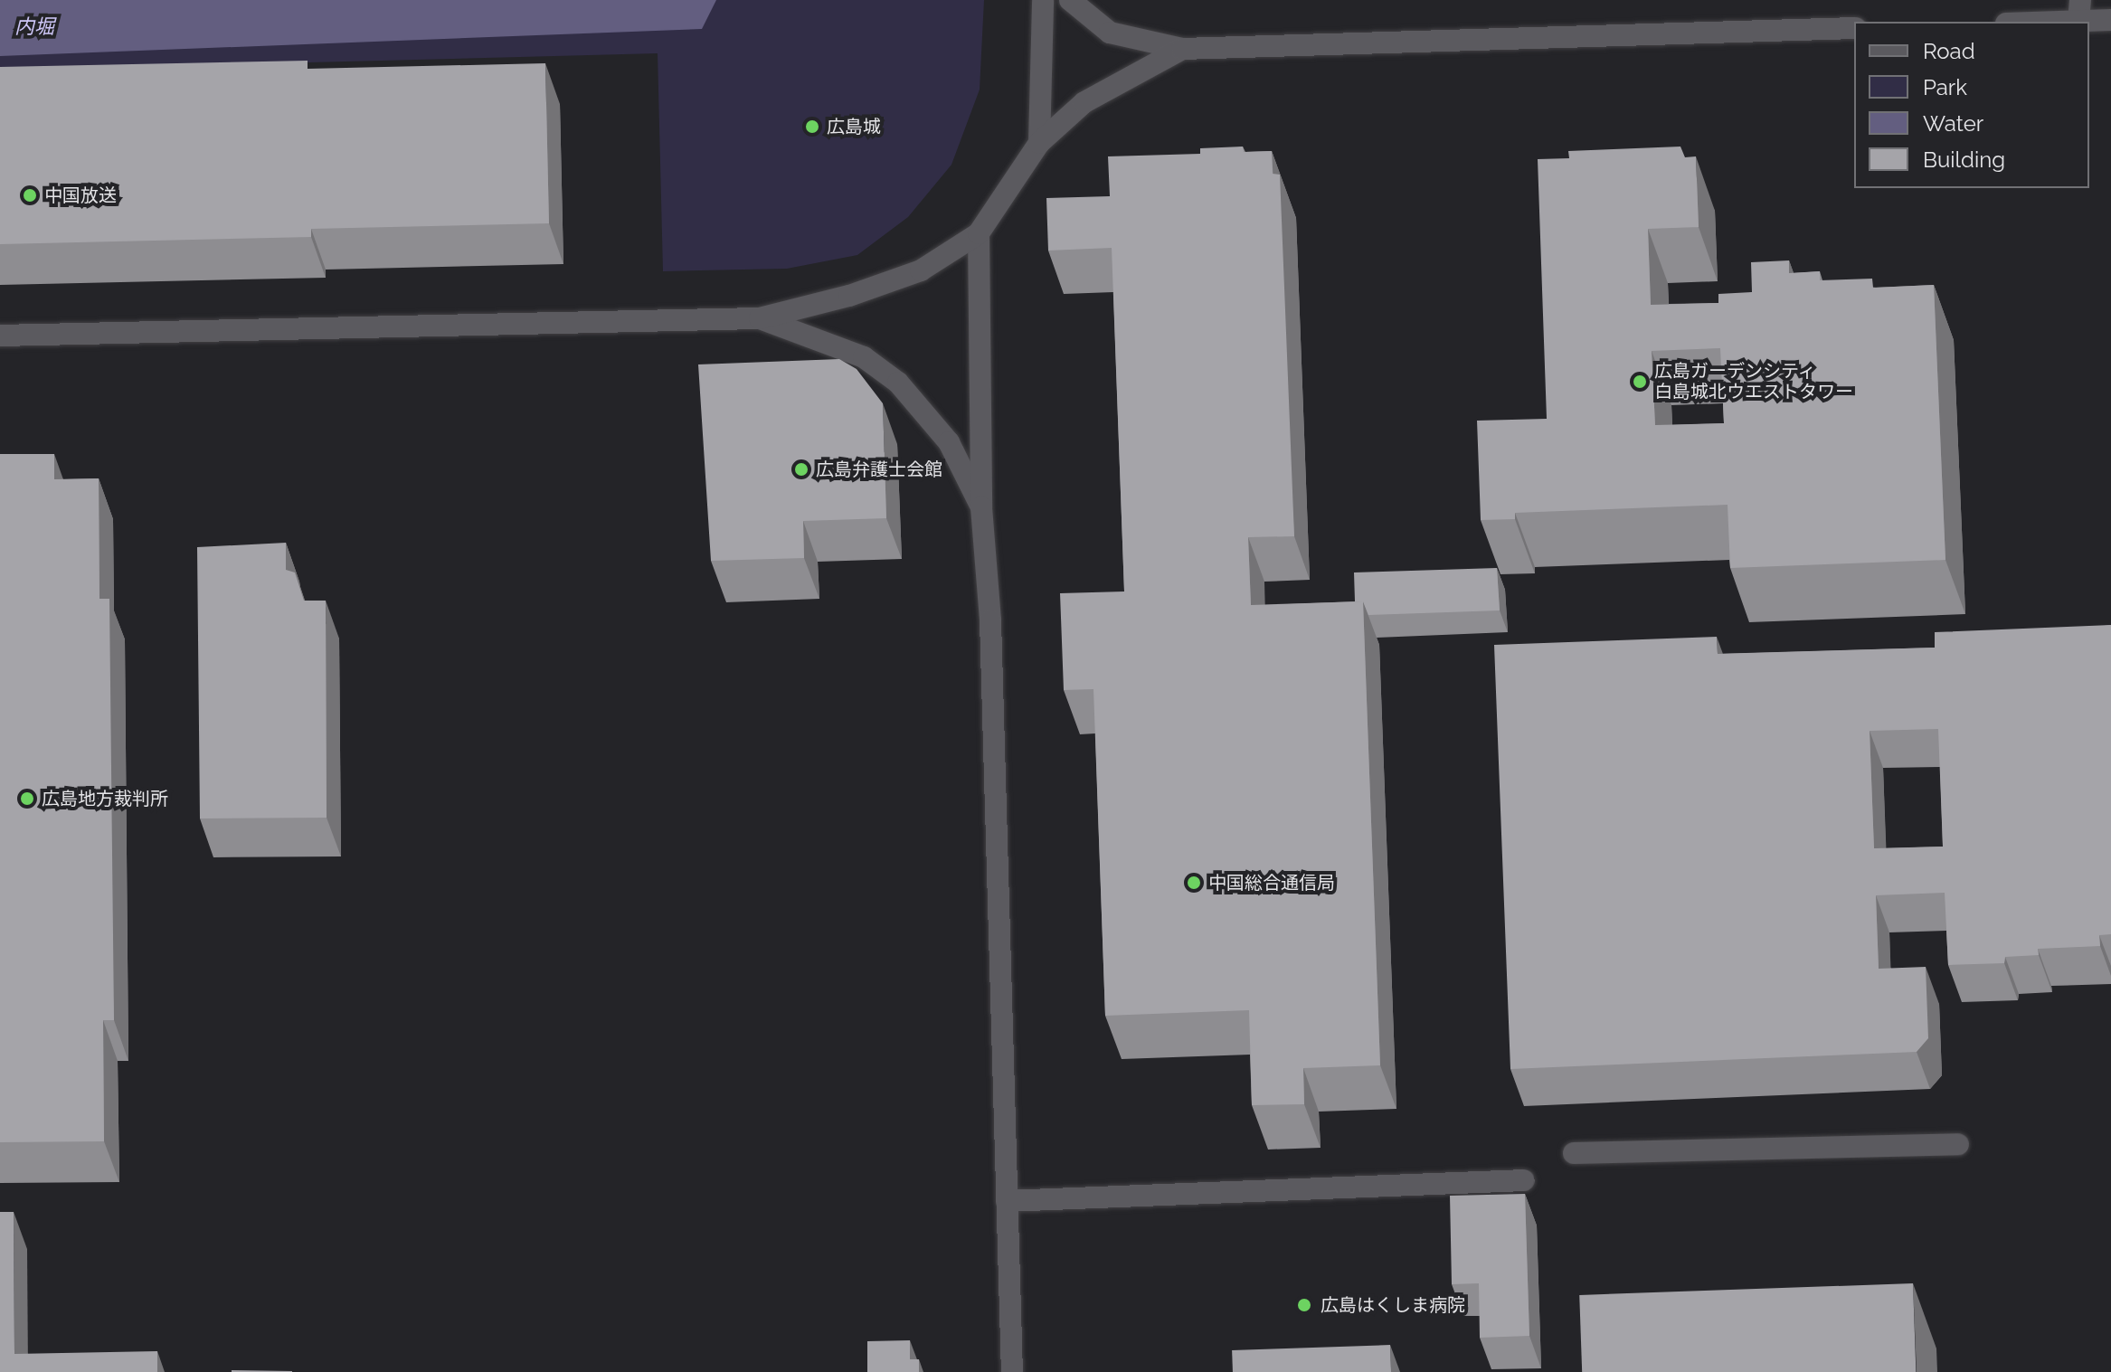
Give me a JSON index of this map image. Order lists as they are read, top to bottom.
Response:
{
  "water": ["内堀"],
  "places": [
    "広島城",
    "中国放送",
    "広島ガーデンシティ 白島城北ウエストタワー",
    "広島弁護士会館",
    "広島地方裁判所",
    "中国総合通信局",
    "広島はくしま病院"
  ],
  "legend": [
    "Road",
    "Park",
    "Water",
    "Building"
  ]
}
